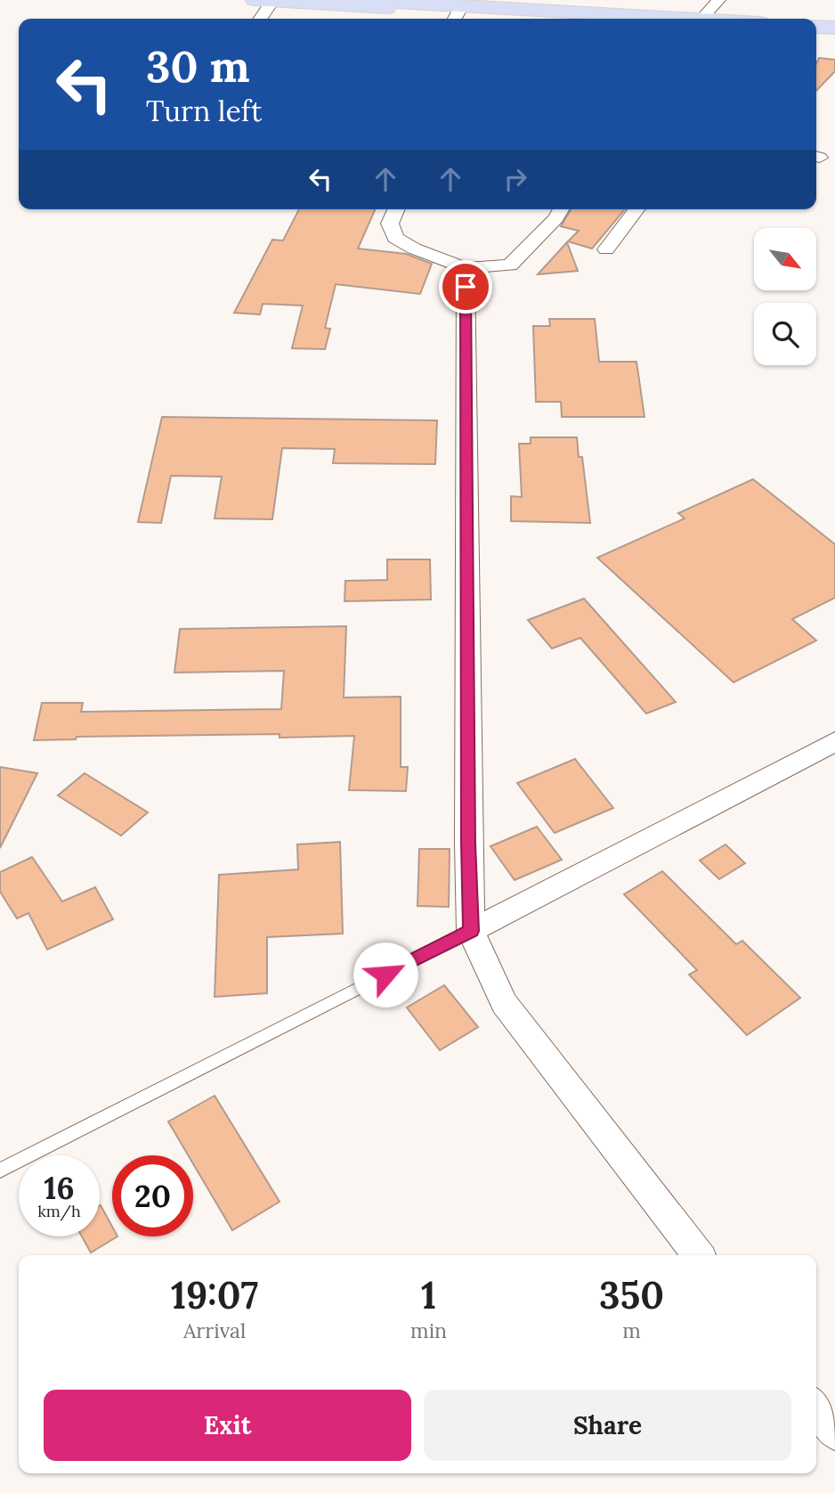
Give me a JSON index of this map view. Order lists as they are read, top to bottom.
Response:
{
  "north": "bottom right",
  "page": {
    "turn": ["30 m", "Turn left"],
    "speed": "16 km/h",
    "limit": "20",
    "eta": [
      "19:07",
      "Arrival",
      "1",
      "min",
      "350",
      "m"
    ],
    "buttons": ["Exit", "Share"]
  }
}
